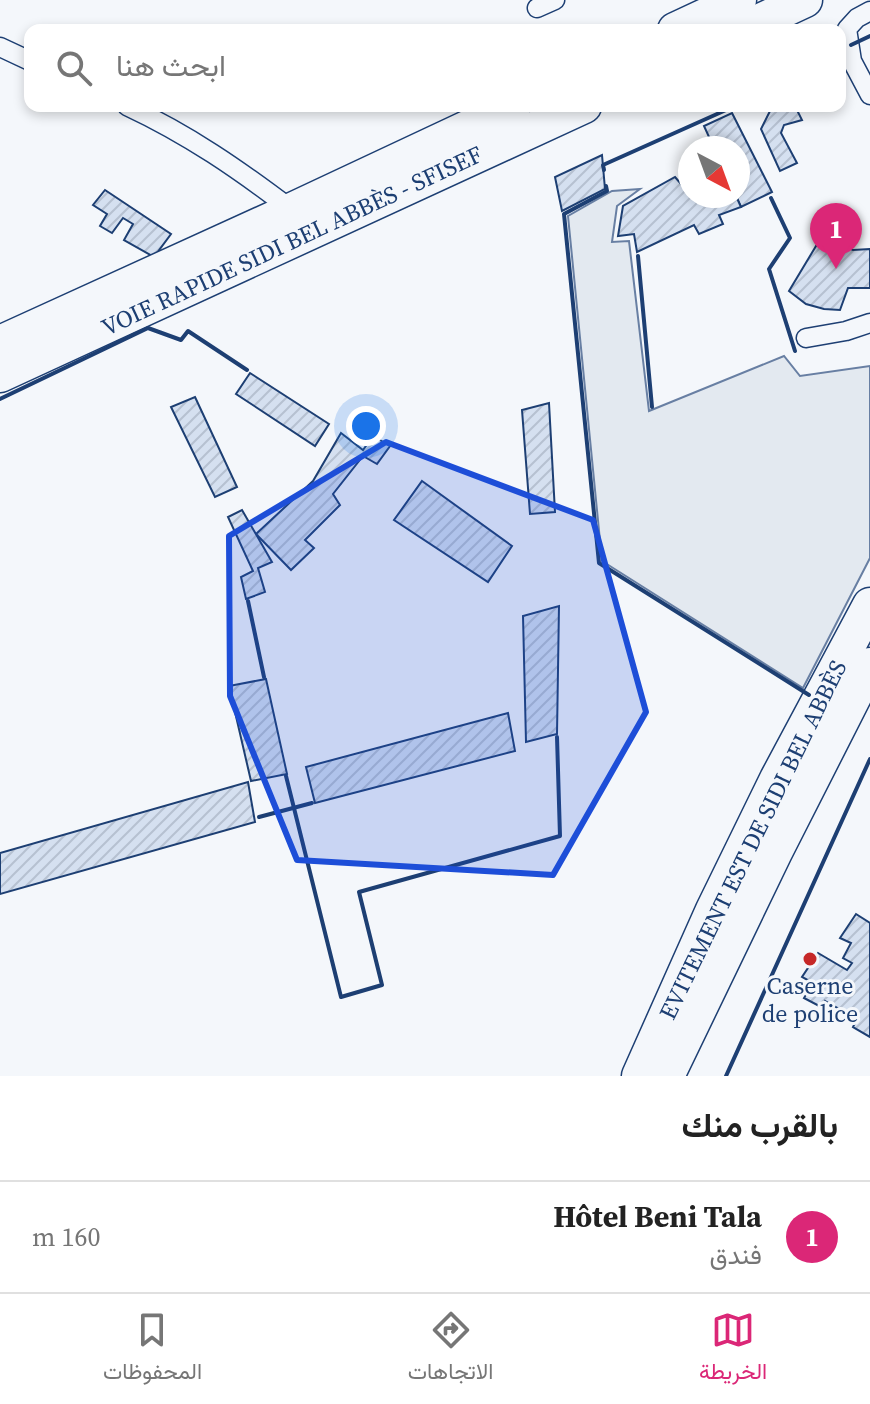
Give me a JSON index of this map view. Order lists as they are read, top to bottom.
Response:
{
  "streets": {
    "highway": ["VOIE RAPIDE SIDI BEL ABBÈS - SFISEF", "EVITEMENT EST DE SIDI BEL ABBÈS"]
  },
  "places": ["Caserne de police"],
  "north": "bottom right",
  "page": {
    "search": "ابحث هنا",
    "pins": "1",
    "heading": "بالقرب منك",
    "list": [
      {
        "mark": "1",
        "name": "Hôtel Beni Tala",
        "note": "فندق",
        "value": "160 m"
      }
    ],
    "nav": ["الخريطة", "الاتجاهات", "المحفوظات"]
  }
}
